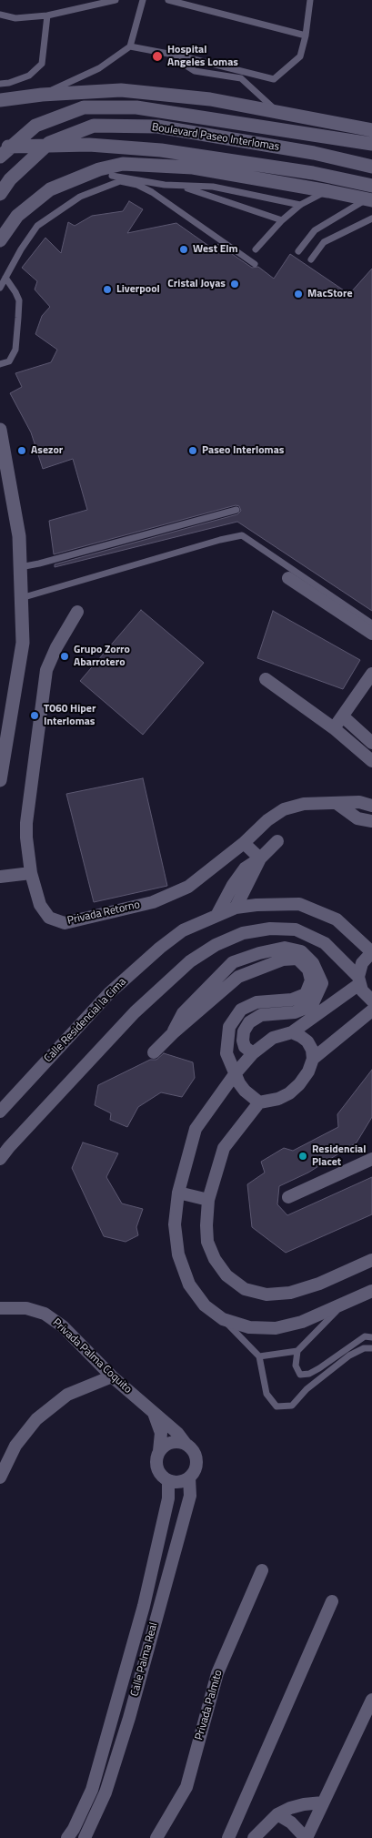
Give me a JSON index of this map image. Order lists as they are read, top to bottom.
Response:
{
  "streets": {
    "main road": ["Boulevard Paseo Interlomas"],
    "street": [
      "Privada Retorno",
      "Calle Residencial la Cima",
      "Privada Palma Coquito",
      "Calle Palma Real",
      "Privada Palmito"
    ]
  },
  "crossings": [
    ["Privada Palma Coquito", "Calle Palma Real"]
  ],
  "places": [
    "Hospital Angeles Lomas",
    "West Elm",
    "Cristal Joyas",
    "Liverpool",
    "MacStore",
    "Asezor",
    "Paseo Interlomas",
    "Grupo Zorro Abarrotero",
    "T060 Hiper Interlomas",
    "Residencial Placet"
  ]
}
